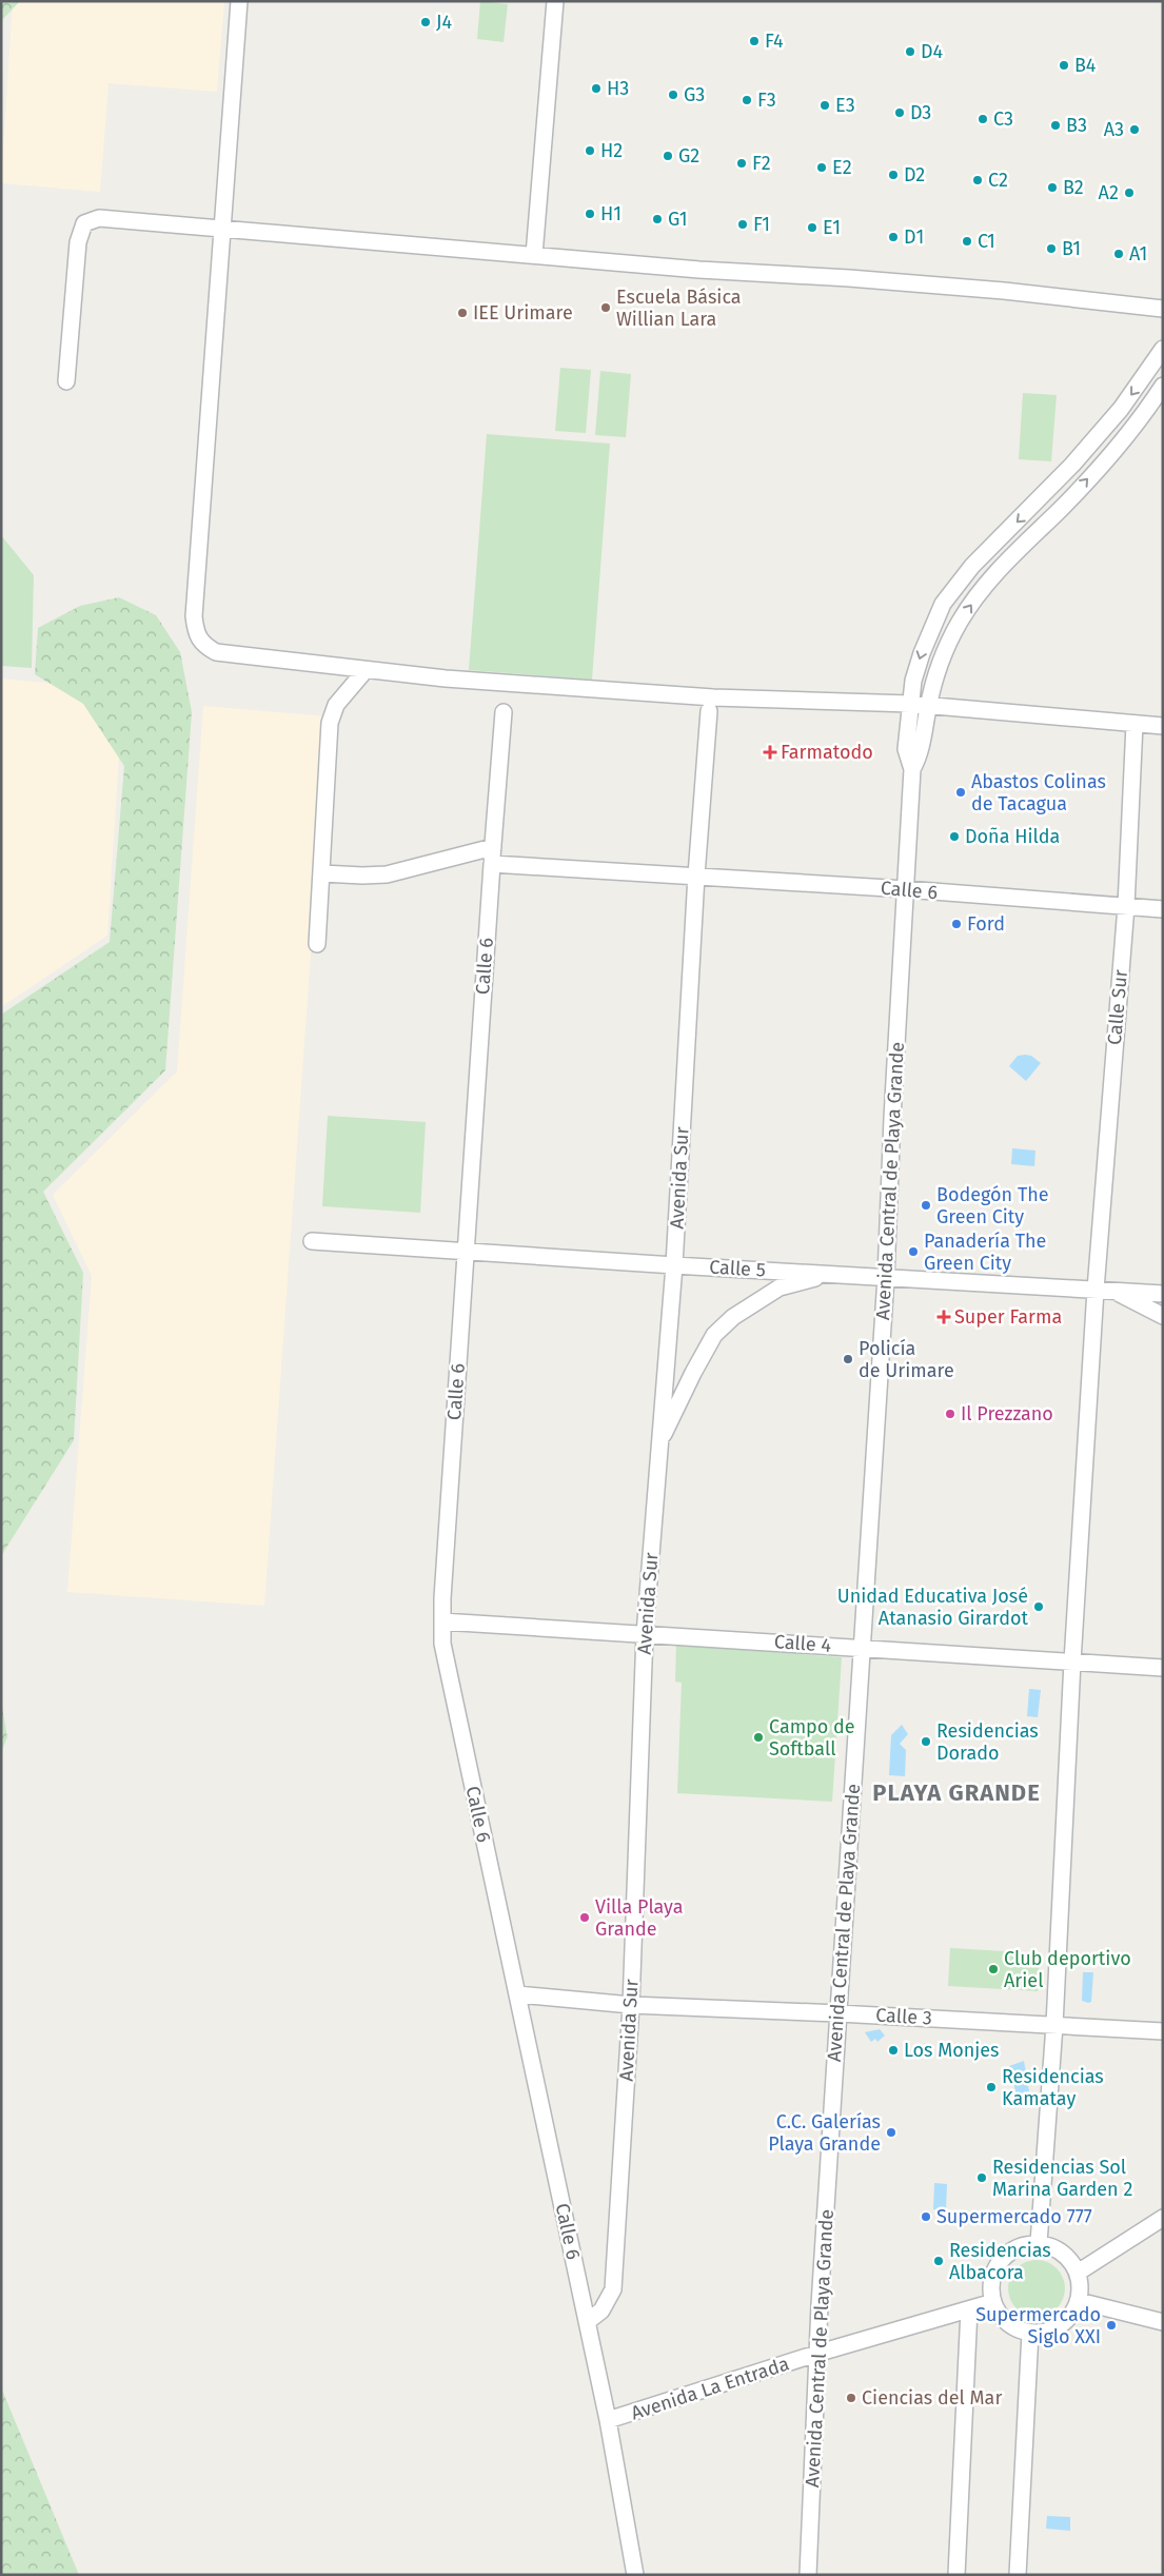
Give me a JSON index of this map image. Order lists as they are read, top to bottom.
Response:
{
  "streets": {
    "street": [
      "Calle 6",
      "Calle Sur",
      "Avenida Sur",
      "Avenida Central de Playa Grande",
      "Calle 5",
      "Calle 4",
      "Calle 3",
      "Avenida La Entrada"
    ]
  },
  "crossings": [
    ["Calle 6", "Calle Sur"],
    ["Calle 6", "Avenida Sur"],
    ["Calle 6", "Avenida Central de Playa Grande"],
    ["Calle 6", "Calle 5"],
    ["Calle 6", "Calle 4"],
    ["Calle 6", "Calle 3"],
    ["Calle 6", "Avenida La Entrada"],
    ["Calle Sur", "Calle 5"],
    ["Calle Sur", "Calle 4"],
    ["Calle Sur", "Calle 3"],
    ["Calle Sur", "Avenida La Entrada"],
    ["Avenida Sur", "Calle 5"],
    ["Avenida Sur", "Calle 4"],
    ["Avenida Sur", "Calle 3"],
    ["Avenida Central de Playa Grande", "Calle 5"],
    ["Avenida Central de Playa Grande", "Calle 4"],
    ["Avenida Central de Playa Grande", "Calle 3"],
    ["Avenida Central de Playa Grande", "Avenida La Entrada"]
  ],
  "districts": ["PLAYA GRANDE"],
  "places": {
    "other": [
      "J4",
      "F4",
      "D4",
      "B4",
      "H3",
      "G3",
      "F3",
      "E3",
      "D3",
      "C3",
      "B3",
      "A3",
      "H2",
      "G2",
      "F2",
      "E2",
      "D2",
      "C2",
      "B2",
      "A2",
      "H1",
      "G1",
      "F1",
      "E1",
      "D1",
      "C1",
      "B1",
      "A1",
      "Escuela Básica Willian Lara",
      "IEE Urimare",
      "Abastos Colinas de Tacagua",
      "Doña Hilda",
      "Ford",
      "Bodegón The Green City",
      "Panadería The Green City",
      "Policía de Urimare",
      "Il Prezzano",
      "Unidad Educativa José Atanasio Girardot",
      "Campo de Softball",
      "Residencias Dorado",
      "Villa Playa Grande",
      "Club deportivo Ariel",
      "Los Monjes",
      "Residencias Kamatay",
      "C.C. Galerías Playa Grande",
      "Residencias Sol Marina Garden 2",
      "Supermercado 777",
      "Residencias Albacora",
      "Supermercado Siglo XXI",
      "Ciencias del Mar"
    ],
    "health": ["Farmatodo", "Super Farma"]
  }
}
